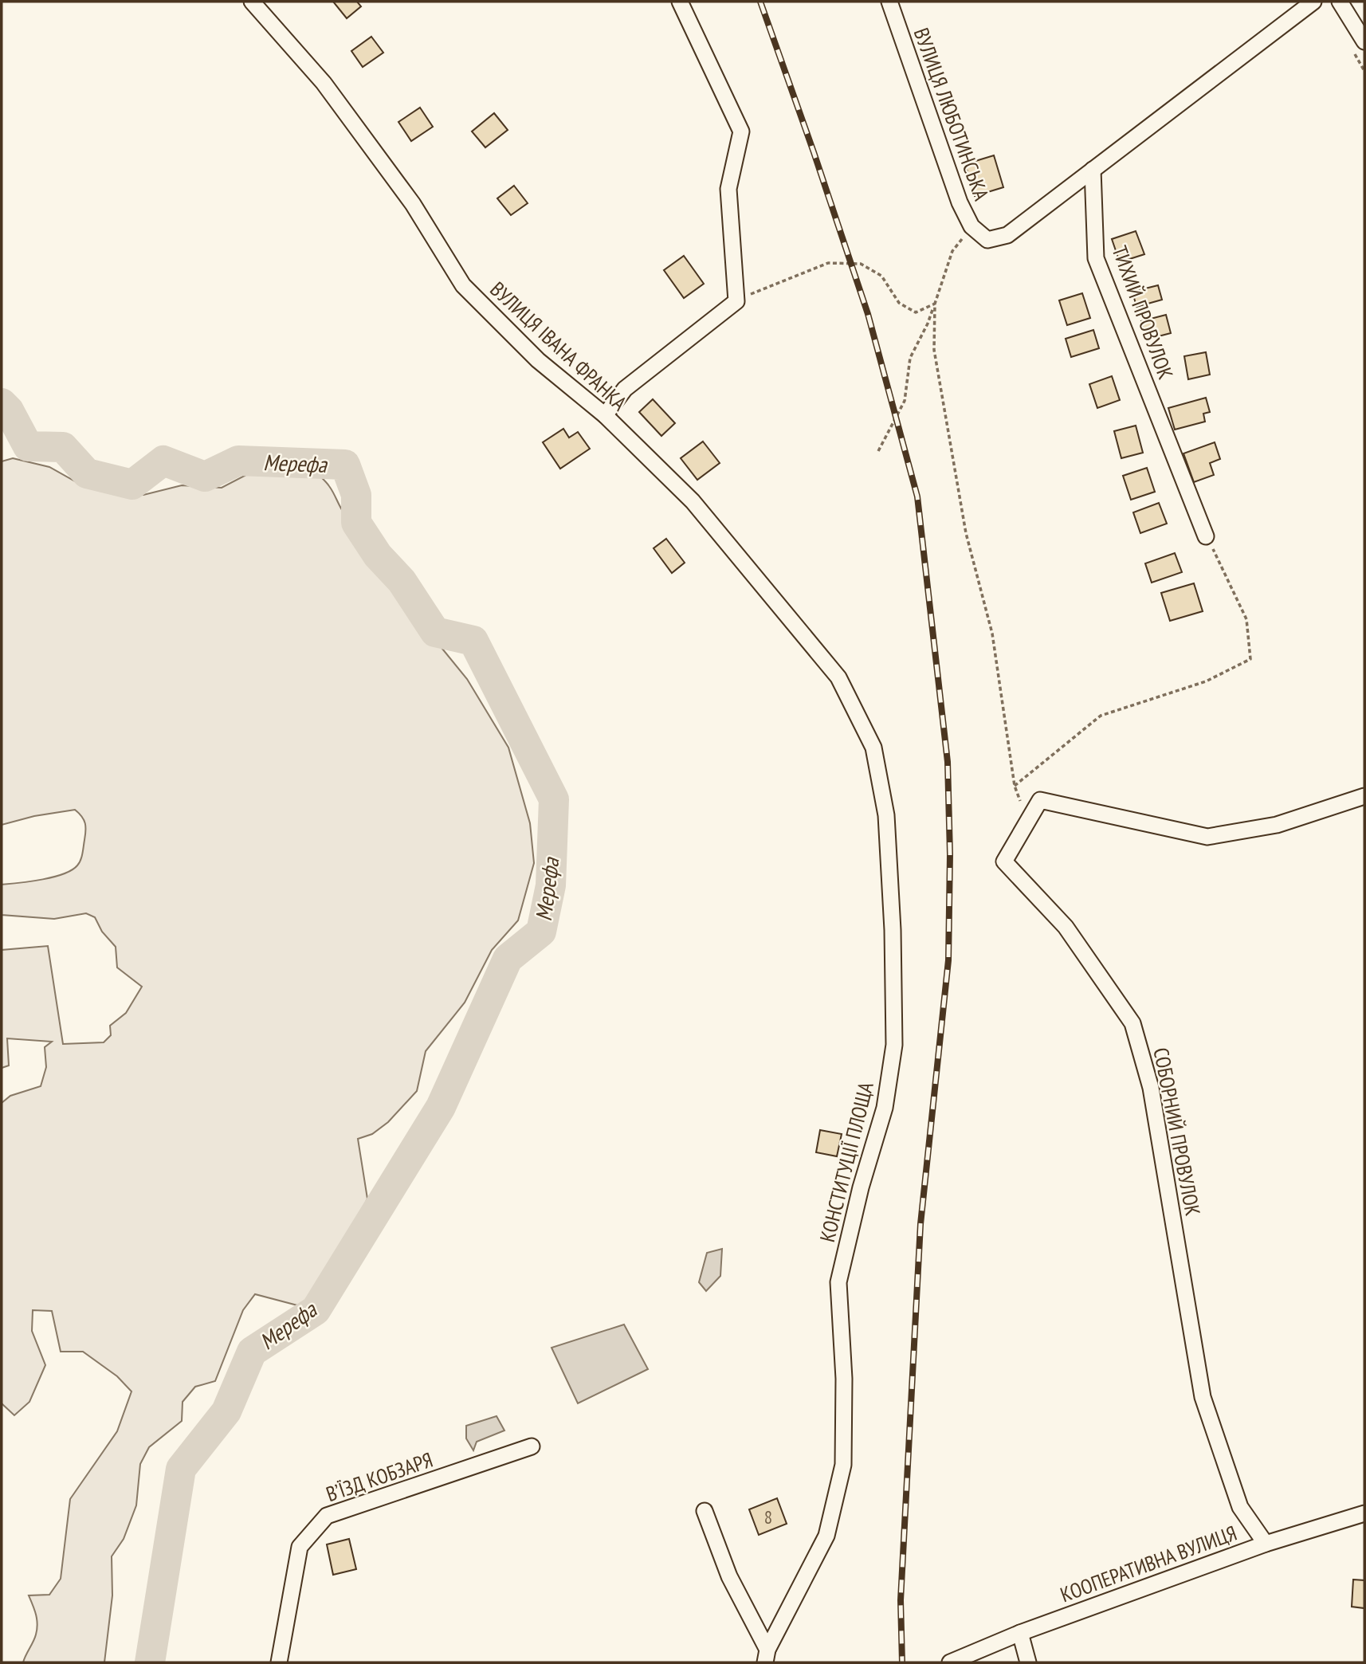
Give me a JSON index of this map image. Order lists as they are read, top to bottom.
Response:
{
  "streets": {
    "street": [
      "ВУЛИЦЯ ЛЮБОТИНСЬКА",
      "ТИХИЙ ПРОВУЛОК",
      "ВУЛИЦЯ ІВАНА ФРАНКА",
      "СОБОРНИЙ ПРОВУЛОК",
      "КОНСТИТУЦІЇ ПЛОЩА",
      "В’ЇЗД КОБЗАРЯ",
      "КООПЕРАТИВНА ВУЛИЦЯ"
    ]
  },
  "crossings": [
    ["ВУЛИЦЯ ЛЮБОТИНСЬКА", "ТИХИЙ ПРОВУЛОК"],
    ["ВУЛИЦЯ ІВАНА ФРАНКА", "КОНСТИТУЦІЇ ПЛОЩА"],
    ["СОБОРНИЙ ПРОВУЛОК", "КООПЕРАТИВНА ВУЛИЦЯ"]
  ],
  "water": ["Мерефа"],
  "house_numbers": ["8"]
}
